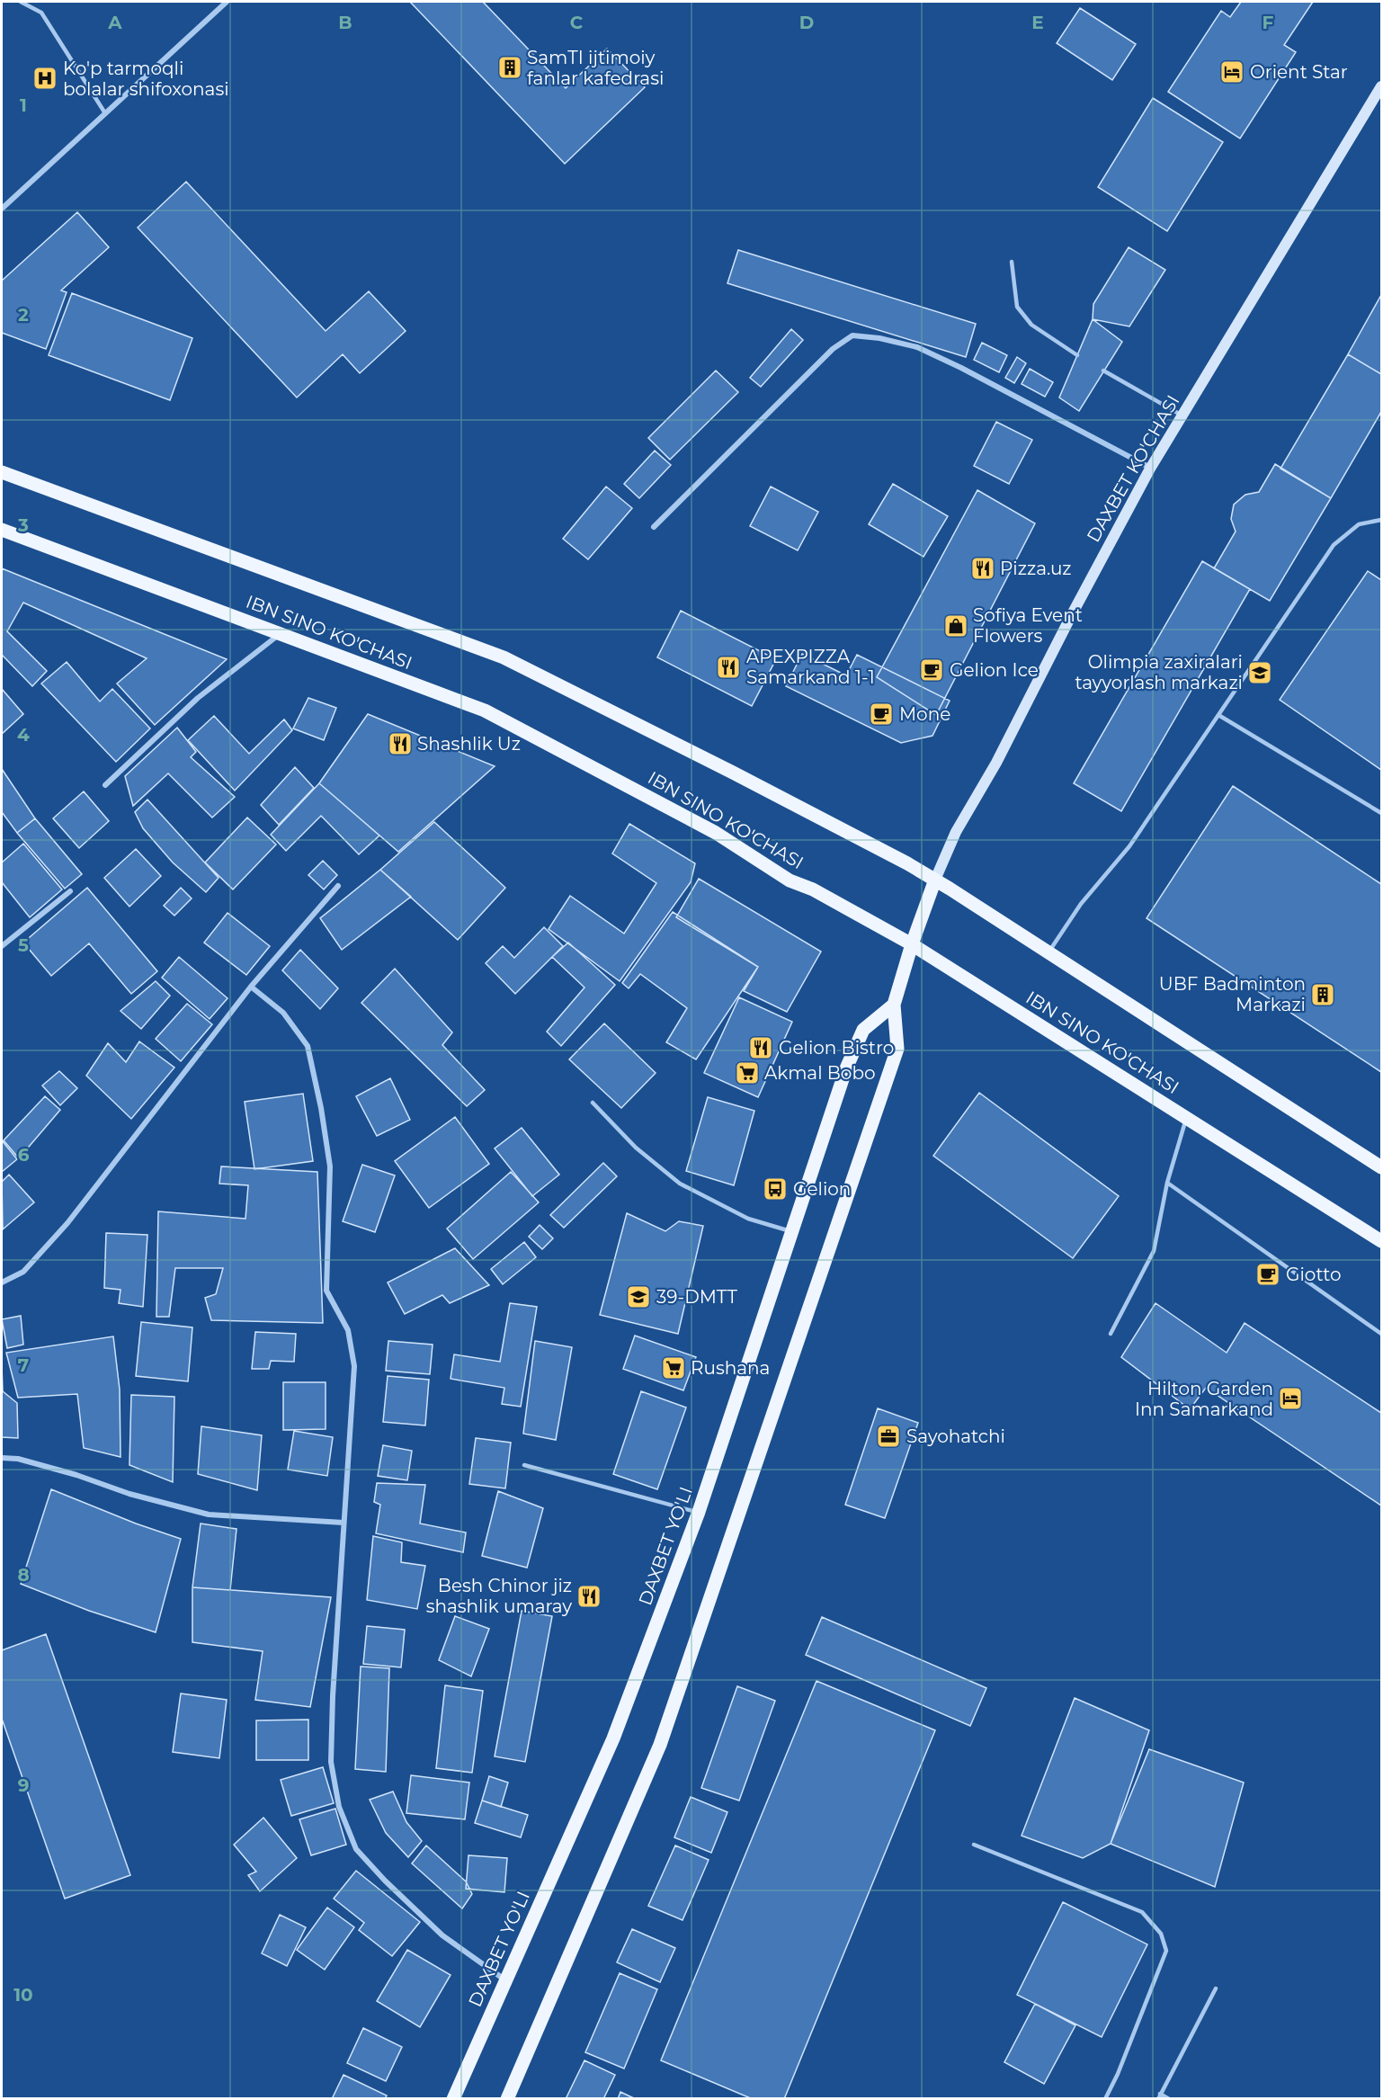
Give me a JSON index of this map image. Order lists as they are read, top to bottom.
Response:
{
  "streets": {
    "main road": ["DAXBET KO'CHASI", "IBN SINO KO'CHASI", "DAXBET YO'LI"]
  },
  "crossings": [
    ["DAXBET KO'CHASI", "IBN SINO KO'CHASI"]
  ],
  "places": {
    "building": ["SamTI ijtimoiy fanlar kafedrasi", "UBF Badminton Markazi"],
    "hotel": ["Orient Star", "Hilton Garden Inn Samarkand"],
    "hospital": ["Ko'p tarmoqli bolalar shifoxonasi"],
    "restaurant": [
      "Pizza.uz",
      "APEXPIZZA Samarkand 1-1",
      "Shashlik Uz",
      "Gelion Bistro",
      "Besh Chinor jiz shashlik umaray"
    ],
    "shop": ["Sofiya Event Flowers"],
    "cafe": ["Gelion Ice", "Mone", "Giotto"],
    "school or university": ["Olimpia zaxiralari tayyorlash markazi", "39-DMTT"],
    "supermarket": ["Akmal Bobo", "Rushana"],
    "bus stop": ["Gelion"],
    "office": ["Sayohatchi"]
  },
  "grid": {
    "columns": [
      "A",
      "B",
      "C",
      "D",
      "E",
      "F"
    ],
    "rows": [
      "1",
      "2",
      "3",
      "4",
      "5",
      "6",
      "7",
      "8",
      "9",
      "10"
    ]
  }
}
